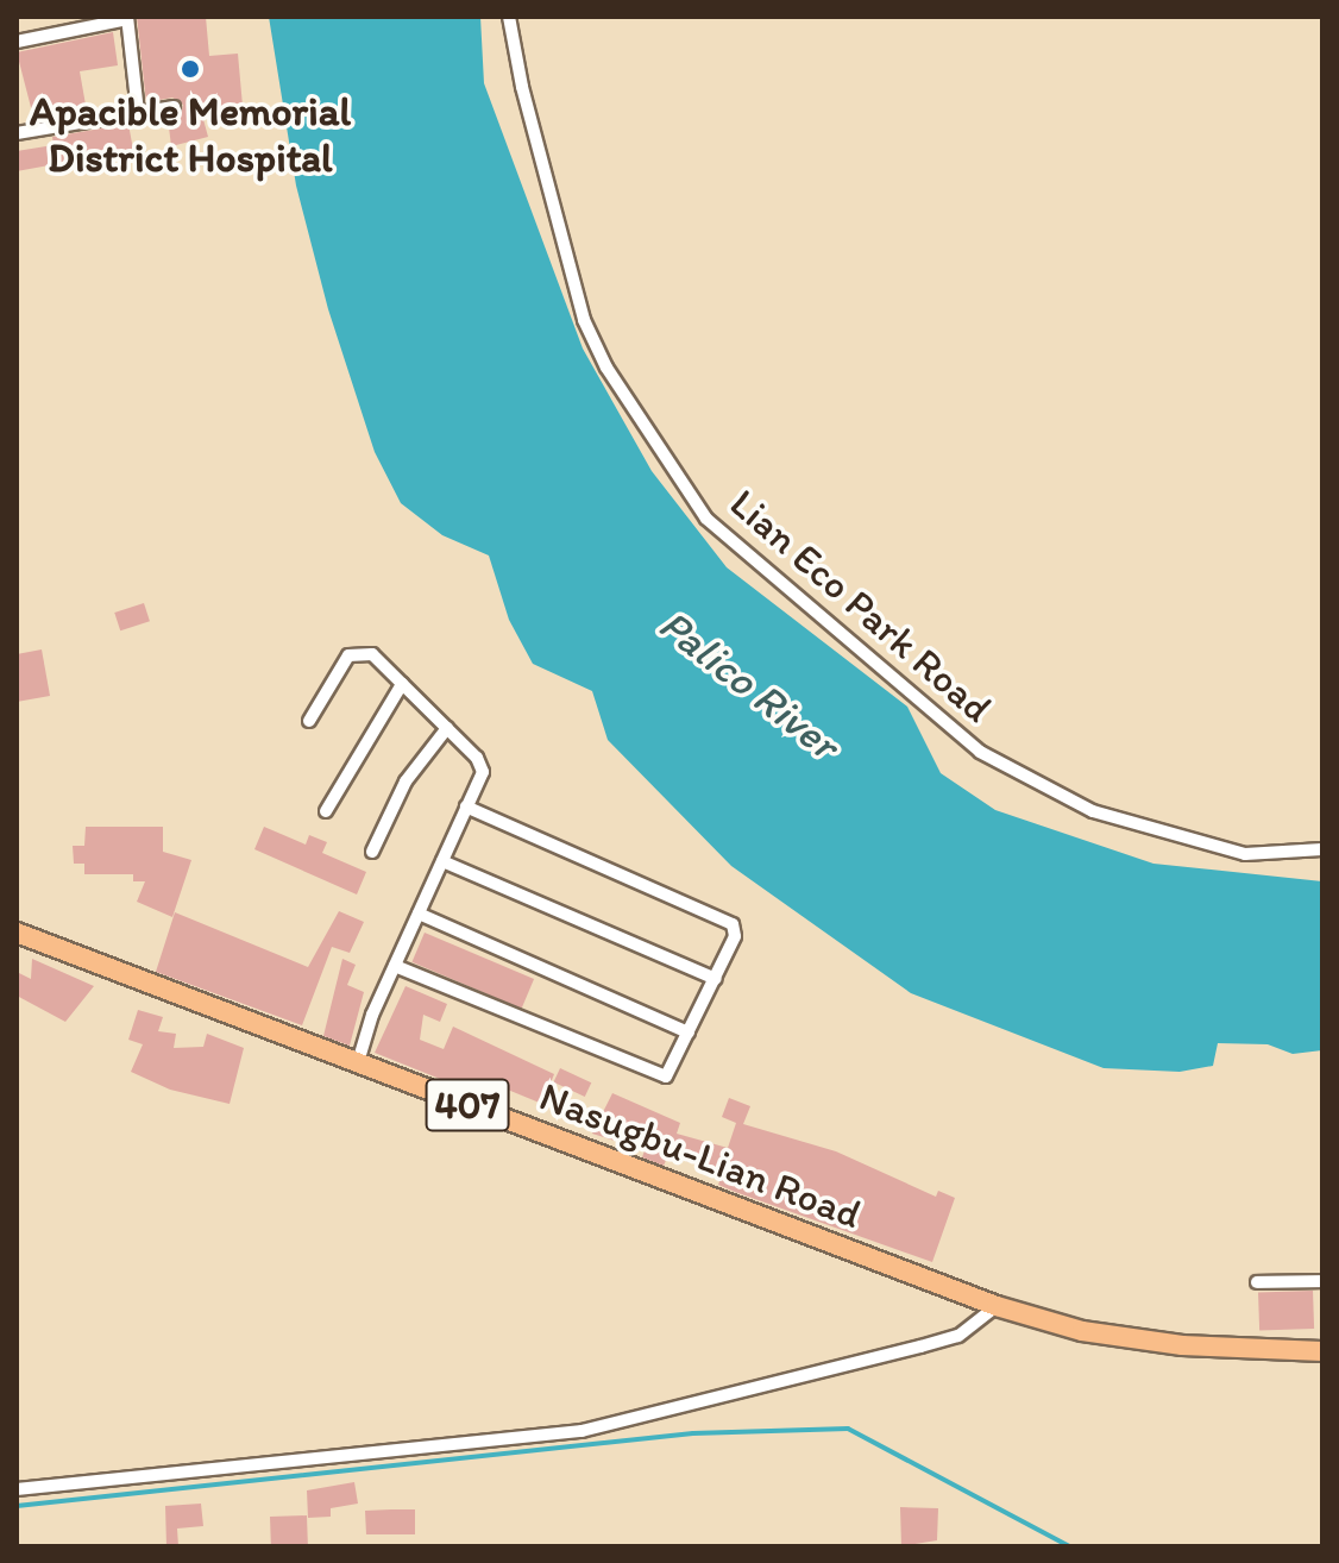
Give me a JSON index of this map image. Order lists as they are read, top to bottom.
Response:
{
  "streets": {
    "main road": ["407", "Nasugbu-Lian Road"],
    "street": ["Lian Eco Park Road"]
  },
  "water": ["Palico River"],
  "places": ["Apacible Memorial District Hospital"]
}
